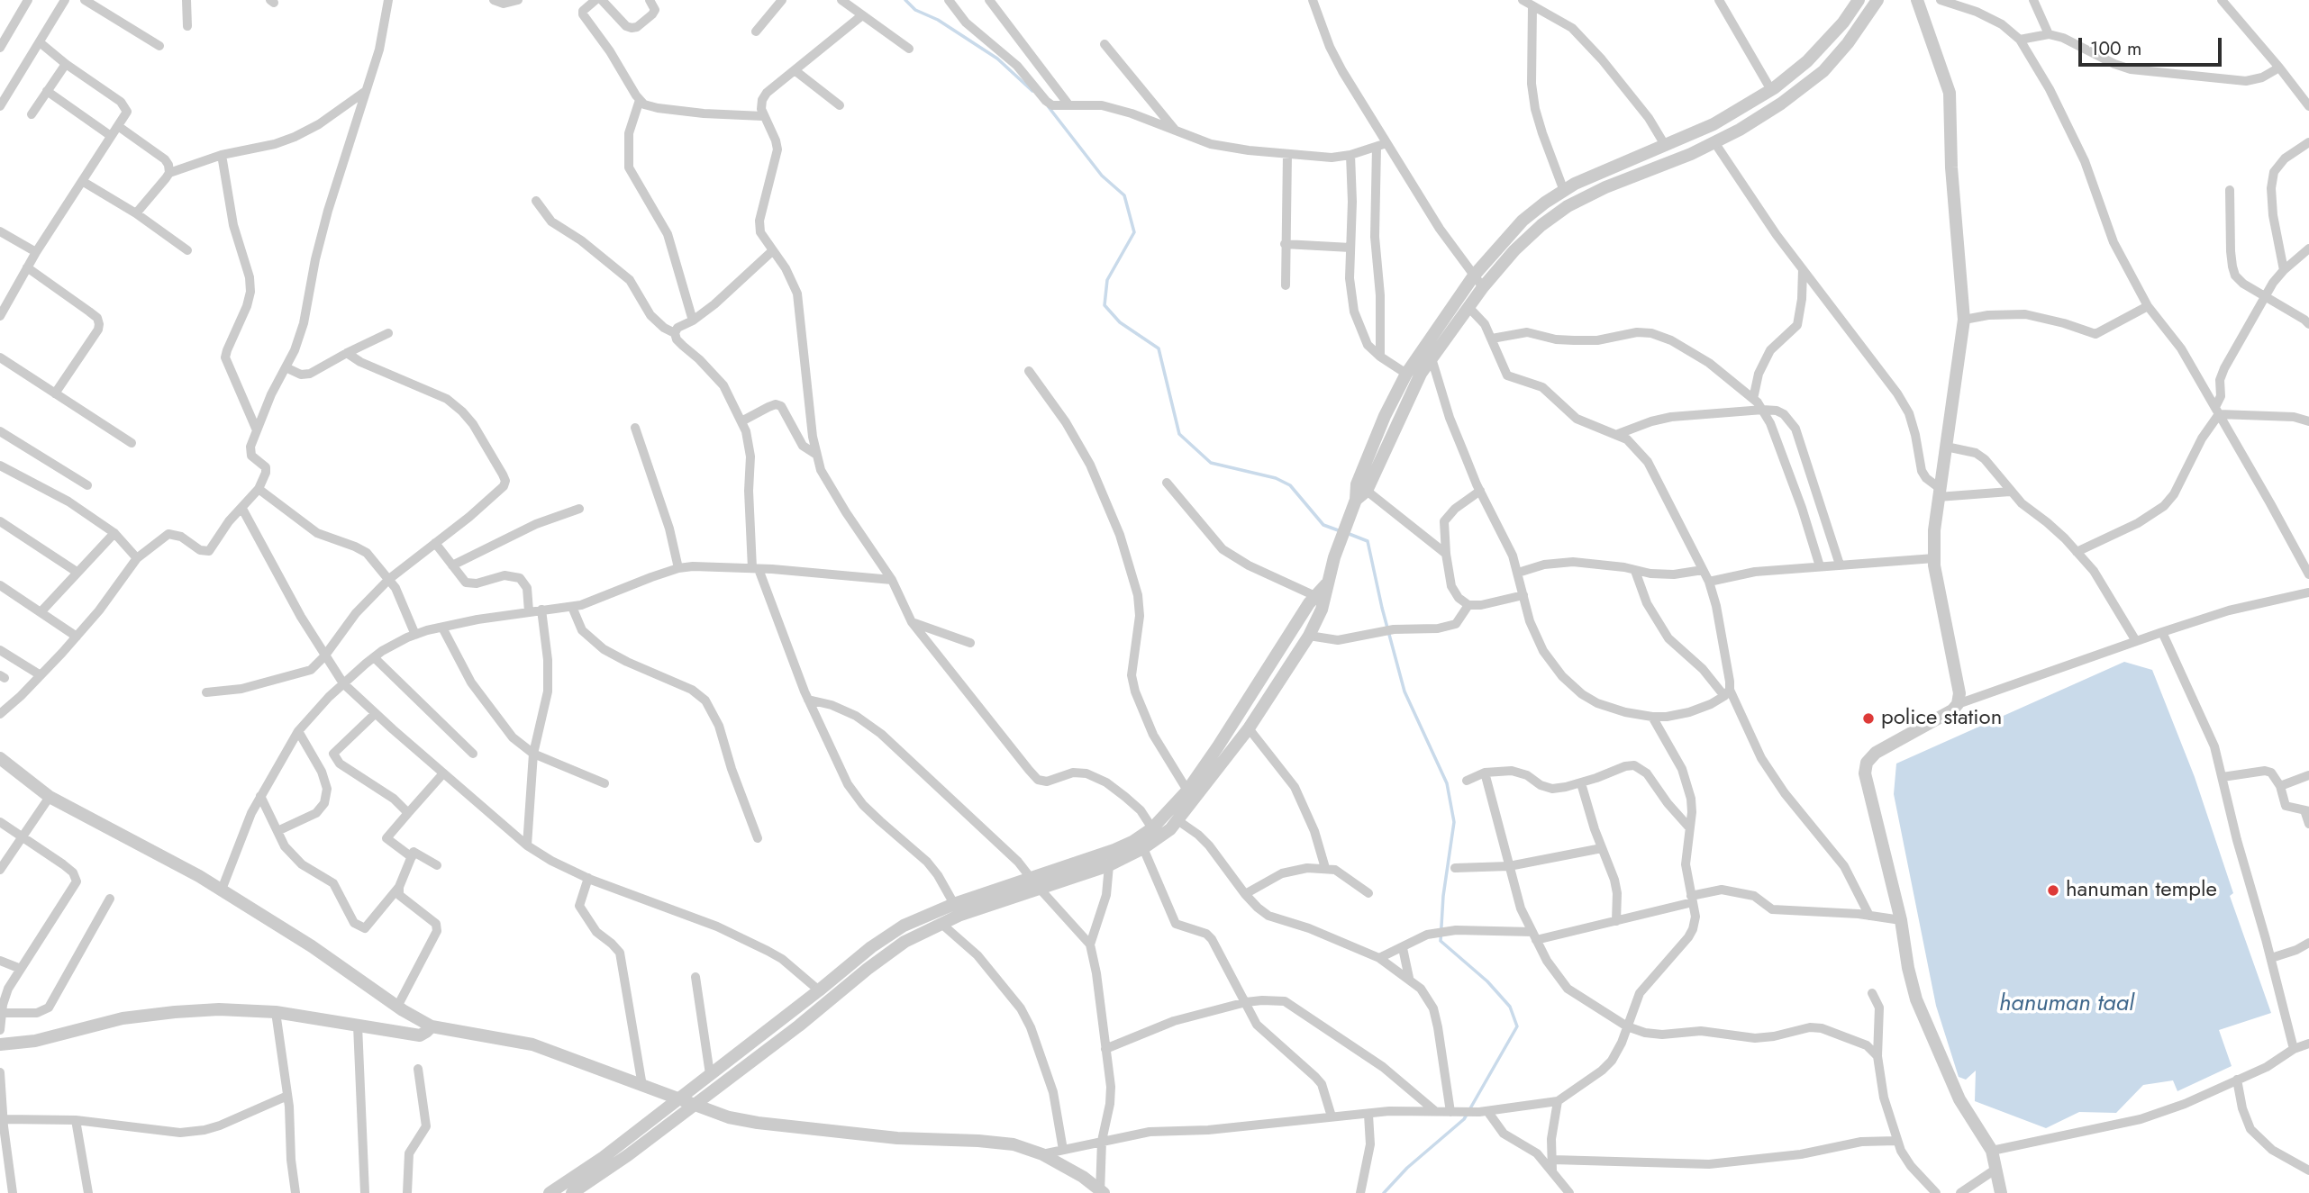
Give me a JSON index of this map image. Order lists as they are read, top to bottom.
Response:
{
  "water": ["hanuman taal"],
  "places": ["police station", "hanuman temple"],
  "scale_bar": "100 m"
}
